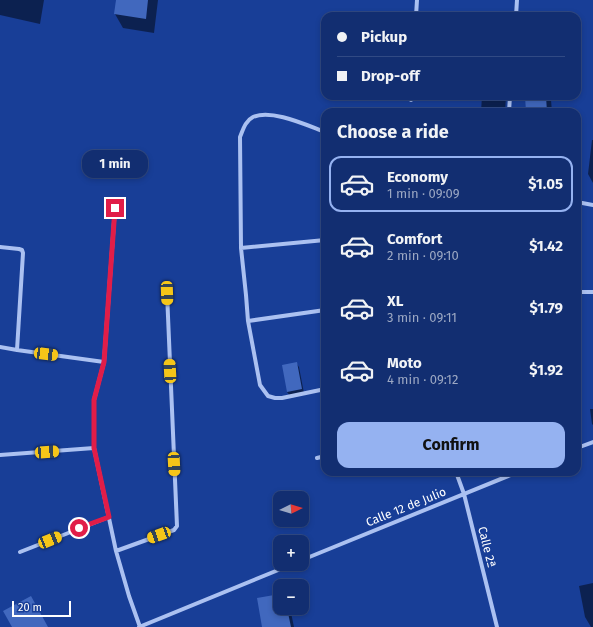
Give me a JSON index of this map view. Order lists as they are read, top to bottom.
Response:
{
  "streets": {
    "street": ["Calle 12 de Julio", "Calle 2ª"]
  },
  "crossings": [
    ["Calle 12 de Julio", "Calle 2ª"]
  ],
  "scale_bar": "20 m",
  "north": "right",
  "page": {
    "banner": ["Pickup", "Drop-off"],
    "heading": "Choose a ride",
    "bubble": "1 min",
    "list": [
      {
        "name": "Economy",
        "note": "1 min · 09:09",
        "value": "$1.05"
      },
      {
        "name": "Comfort",
        "note": "2 min · 09:10",
        "value": "$1.42"
      },
      {
        "name": "XL",
        "note": "3 min · 09:11",
        "value": "$1.79"
      },
      {
        "name": "Moto",
        "note": "4 min · 09:12",
        "value": "$1.92"
      }
    ],
    "buttons": "Confirm",
    "map_buttons": ["+", "−"],
    "scale": "20 m"
  }
}
